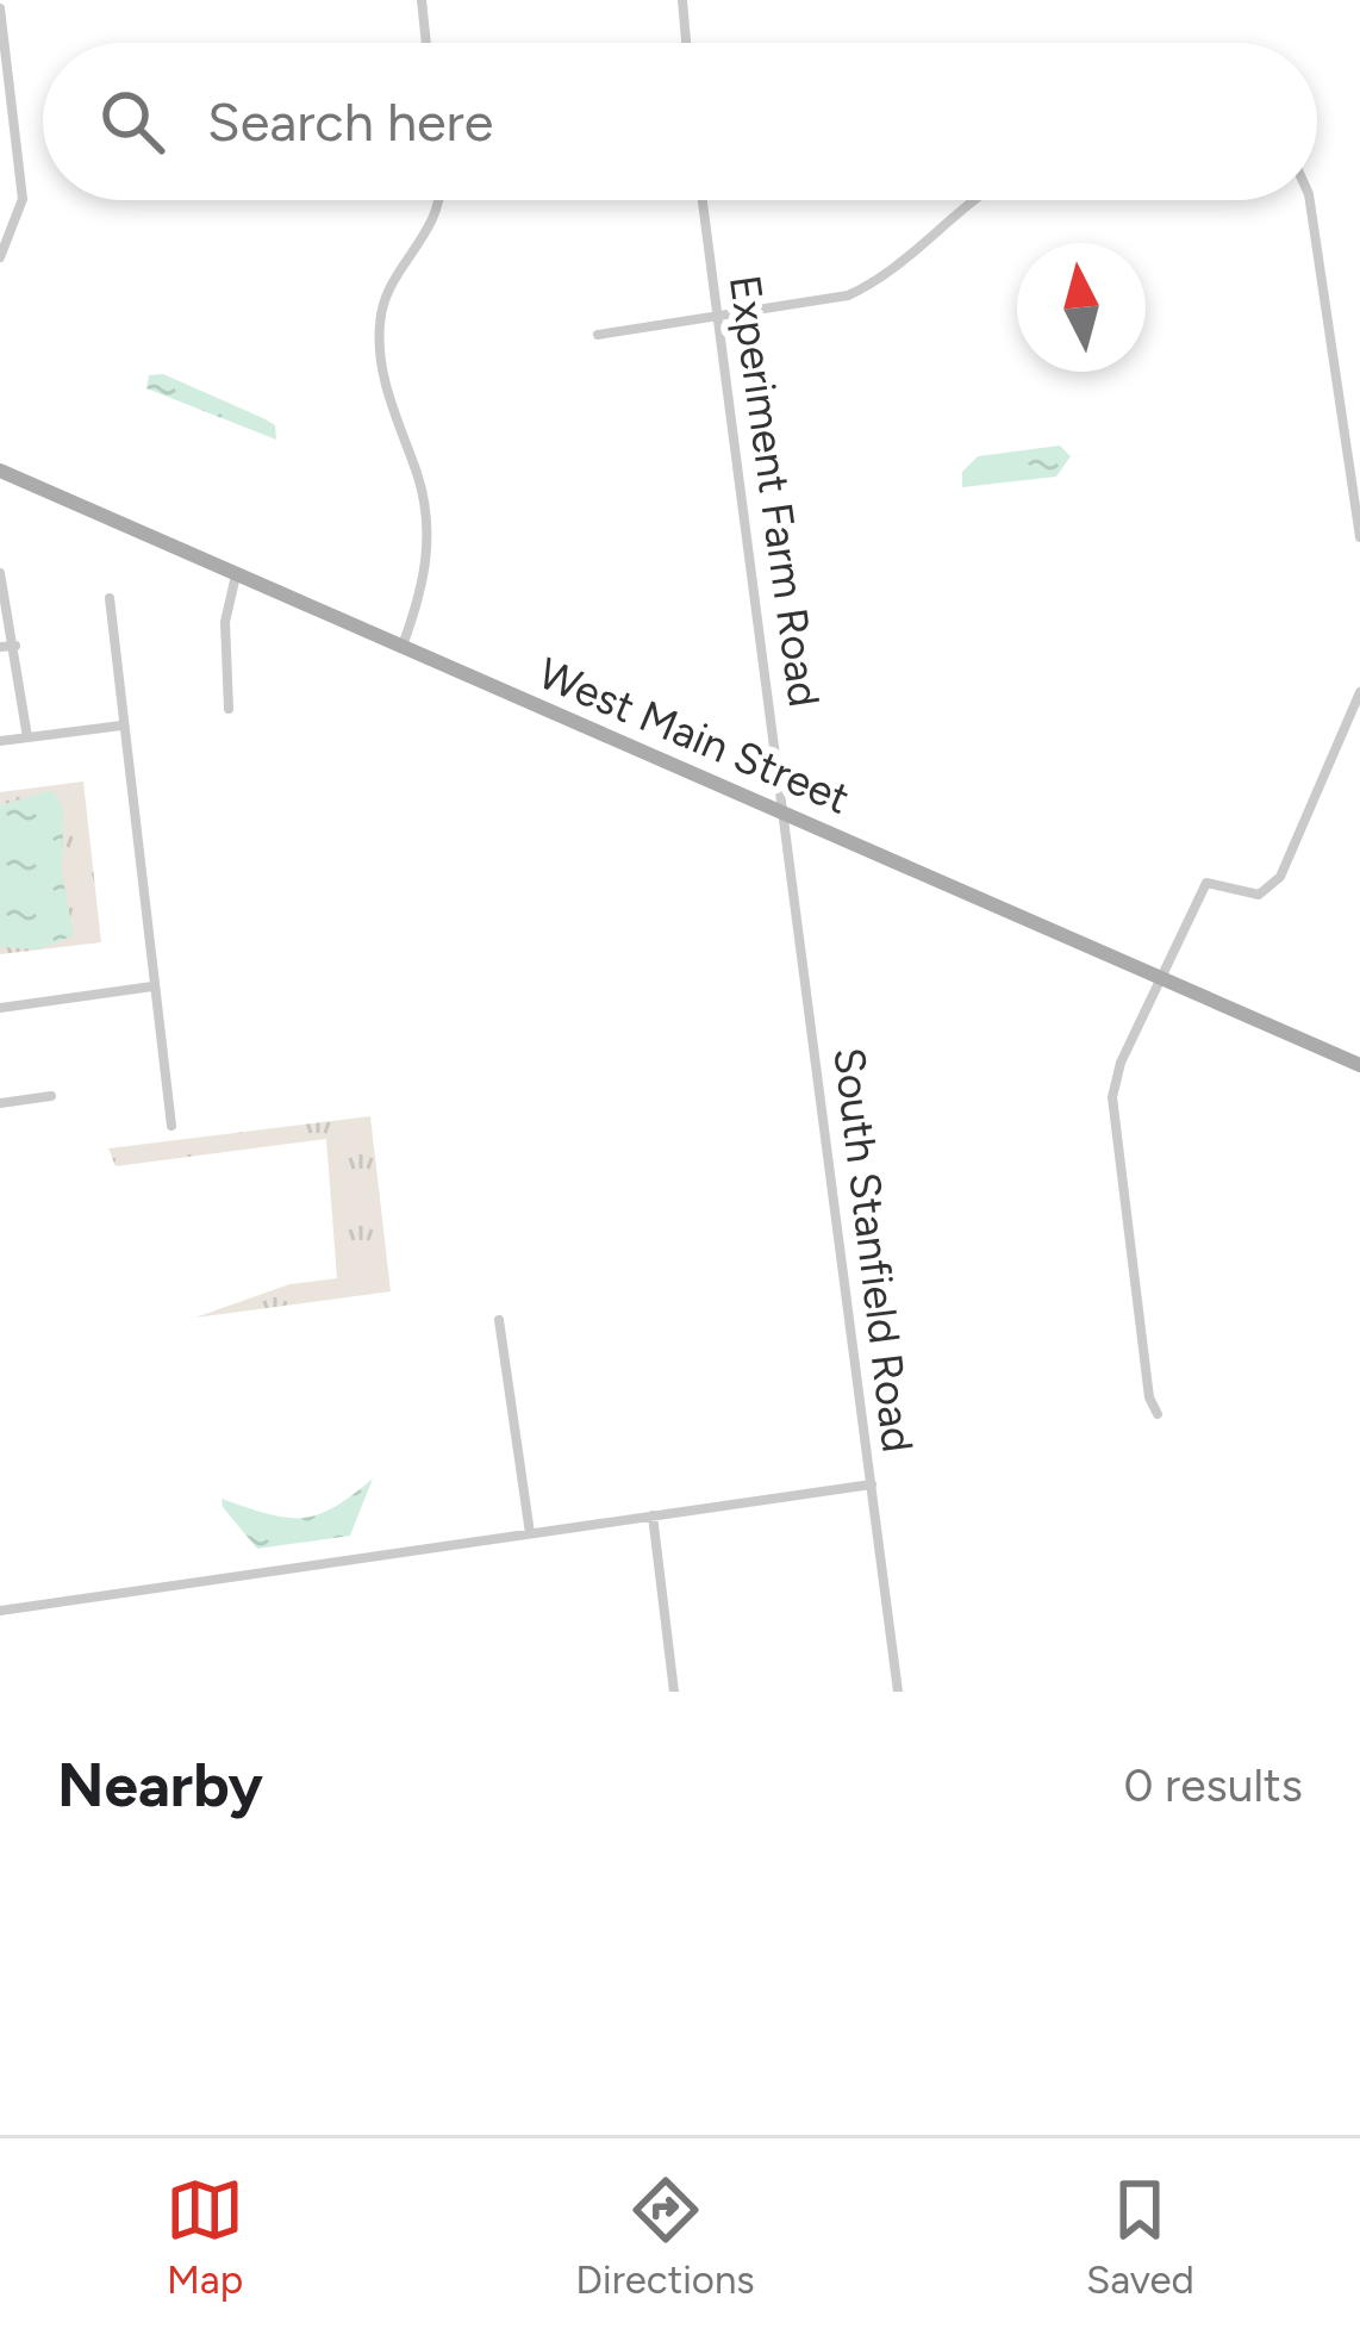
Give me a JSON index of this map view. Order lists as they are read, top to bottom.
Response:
{
  "streets": {
    "main road": ["West Main Street"],
    "street": ["Experiment Farm Road", "South Stanfield Road"]
  },
  "crossings": [
    ["Experiment Farm Road", "West Main Street"],
    ["Experiment Farm Road", "South Stanfield Road"],
    ["West Main Street", "South Stanfield Road"]
  ],
  "north": "top",
  "page": {
    "search": "Search here",
    "heading": ["Nearby", "0 results"],
    "nav": ["Map", "Directions", "Saved"]
  }
}
